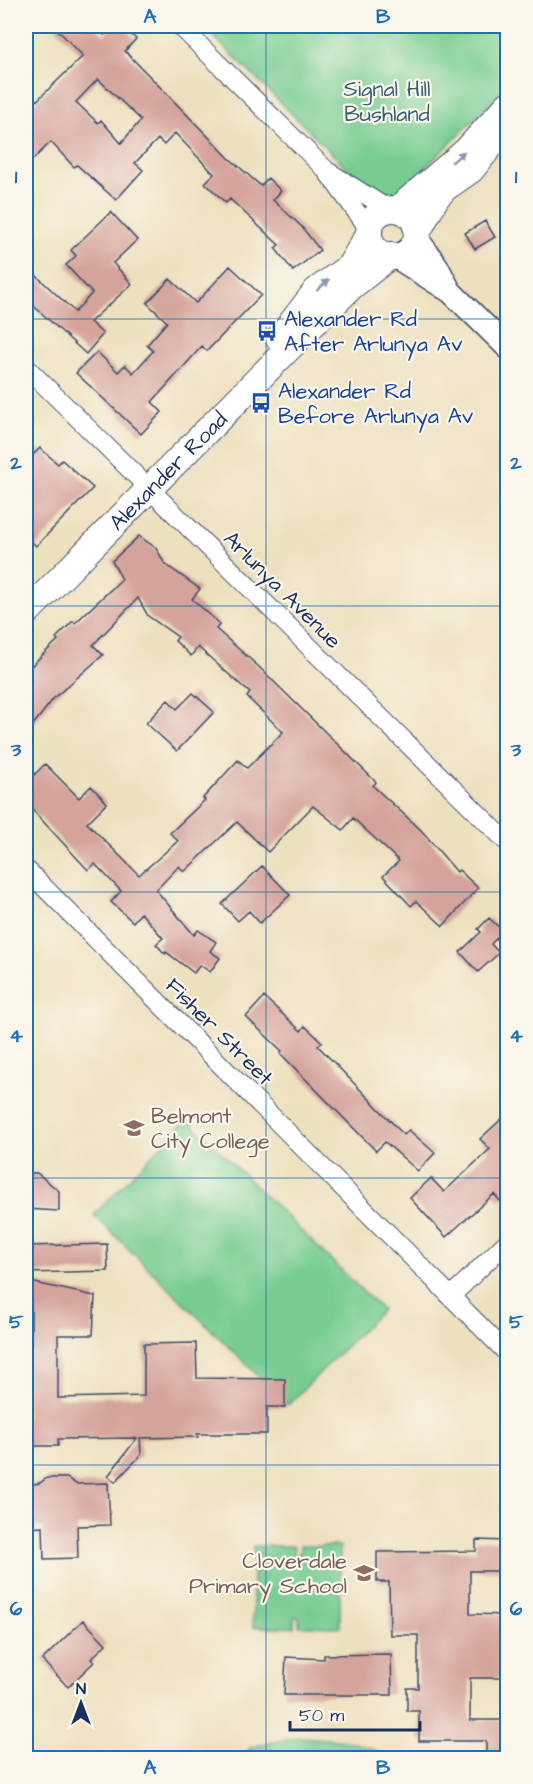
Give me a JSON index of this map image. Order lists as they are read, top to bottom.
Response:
{
  "streets": {
    "main road": ["Alexander Road"],
    "street": ["Arlunya Avenue", "Fisher Street"]
  },
  "crossings": [
    ["Alexander Road", "Arlunya Avenue"]
  ],
  "parks": ["Signal Hill Bushland"],
  "places": {
    "bus stop": ["Alexander Rd After Arlunya Av", "Alexander Rd Before Arlunya Av"],
    "school or university": ["Belmont City College", "Cloverdale Primary School"]
  },
  "scale_bar": "50 m",
  "north": "top",
  "grid": {
    "columns": ["A", "B"],
    "rows": [
      "1",
      "2",
      "3",
      "4",
      "5",
      "6"
    ]
  }
}
